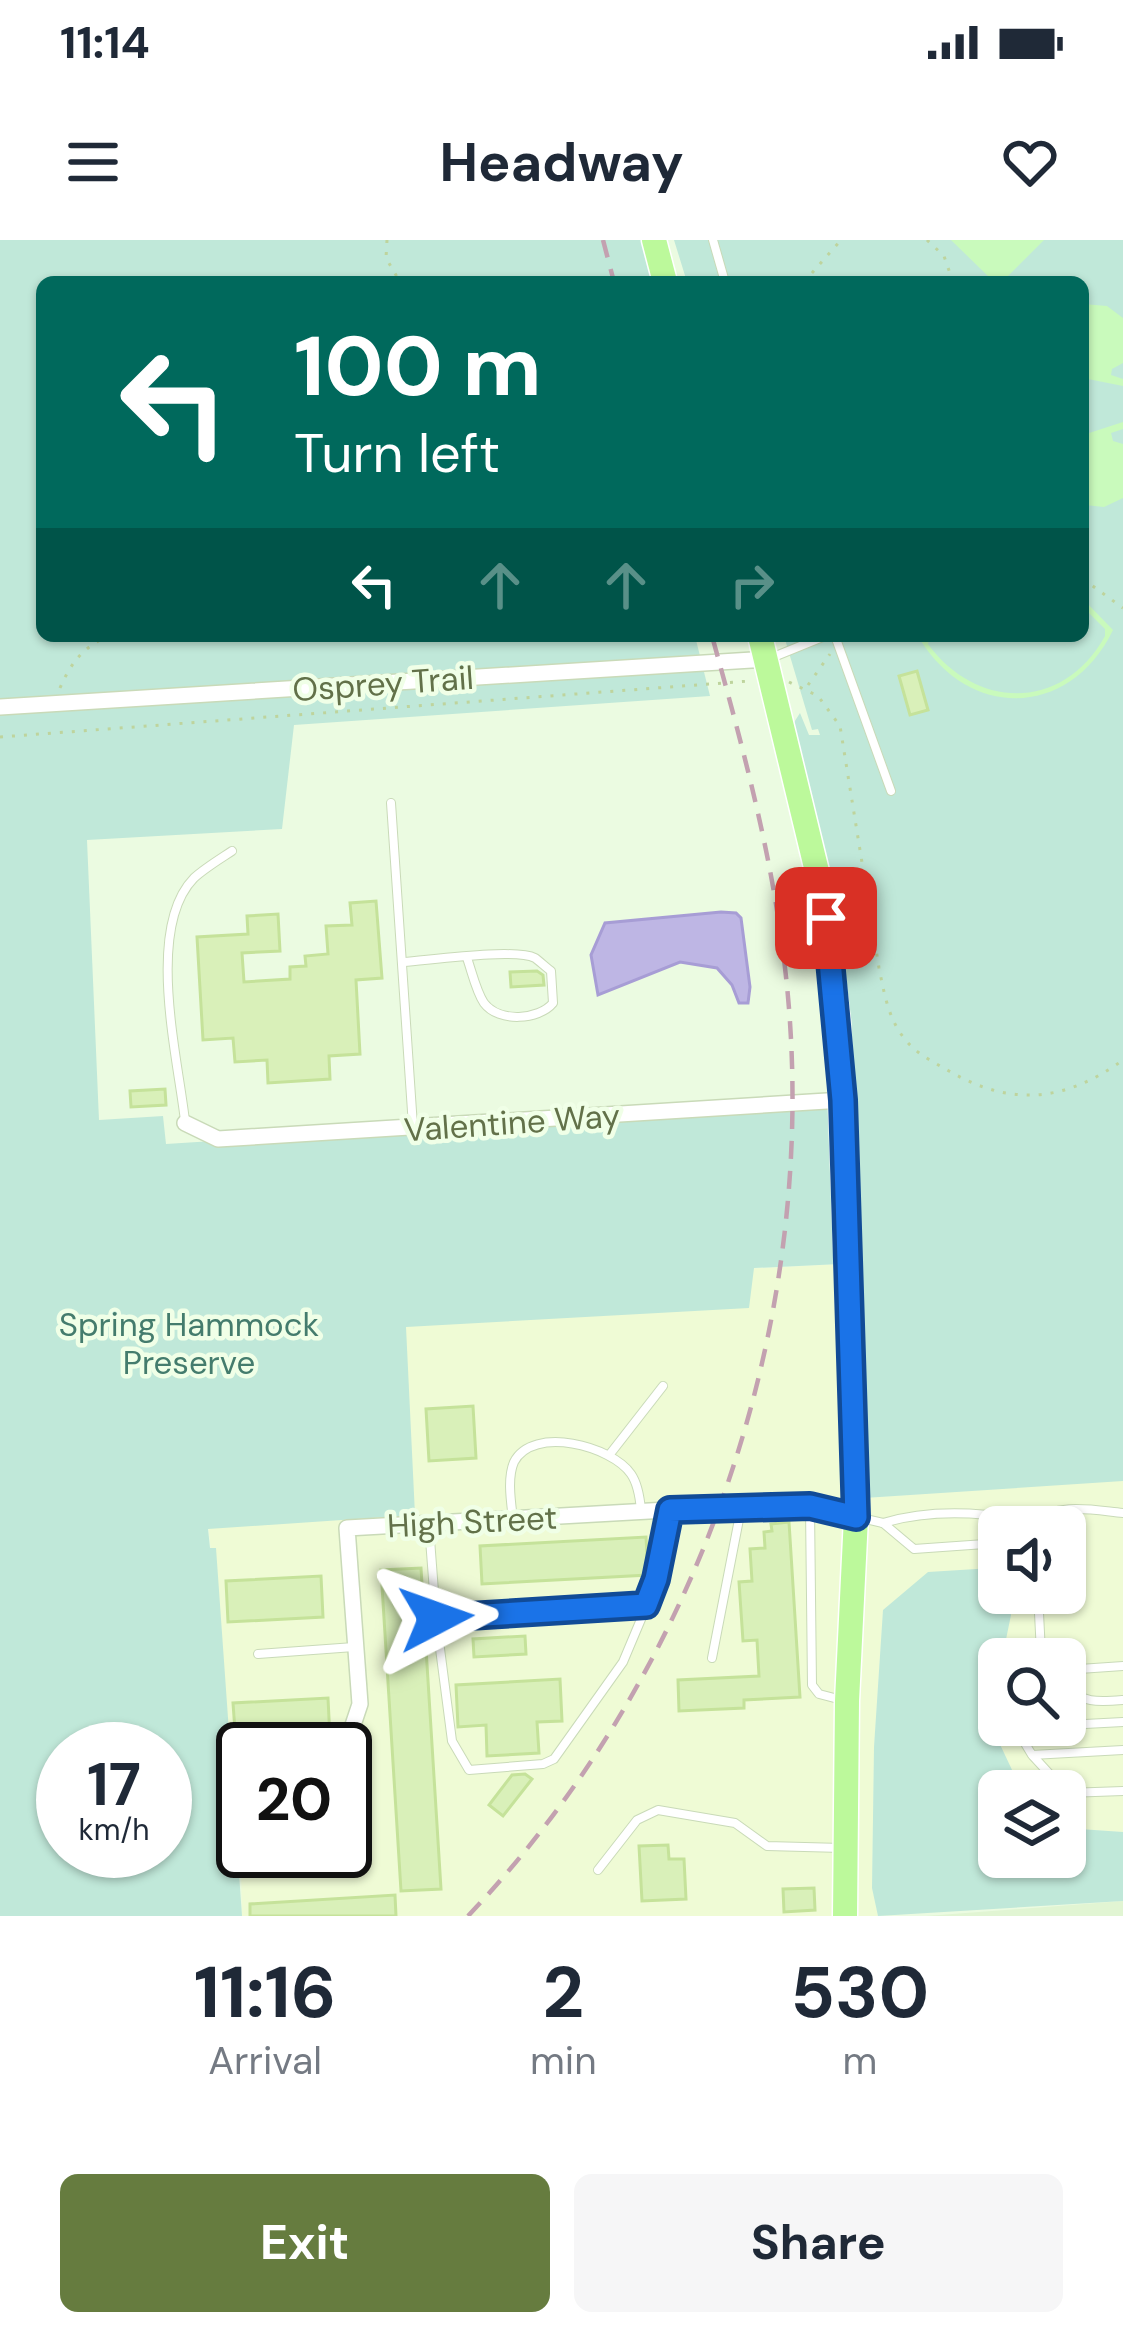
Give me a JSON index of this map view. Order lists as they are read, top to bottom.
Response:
{
  "streets": {
    "street": ["Osprey Trail", "Valentine Way", "High Street"]
  },
  "parks": ["Spring Hammock Preserve"],
  "page": {
    "status": "11:14",
    "header": "Headway",
    "turn": ["100 m", "Turn left"],
    "speed": "17 km/h",
    "limit": "20",
    "eta": [
      "11:16",
      "Arrival",
      "2",
      "min",
      "530",
      "m"
    ],
    "buttons": ["Exit", "Share"]
  }
}
